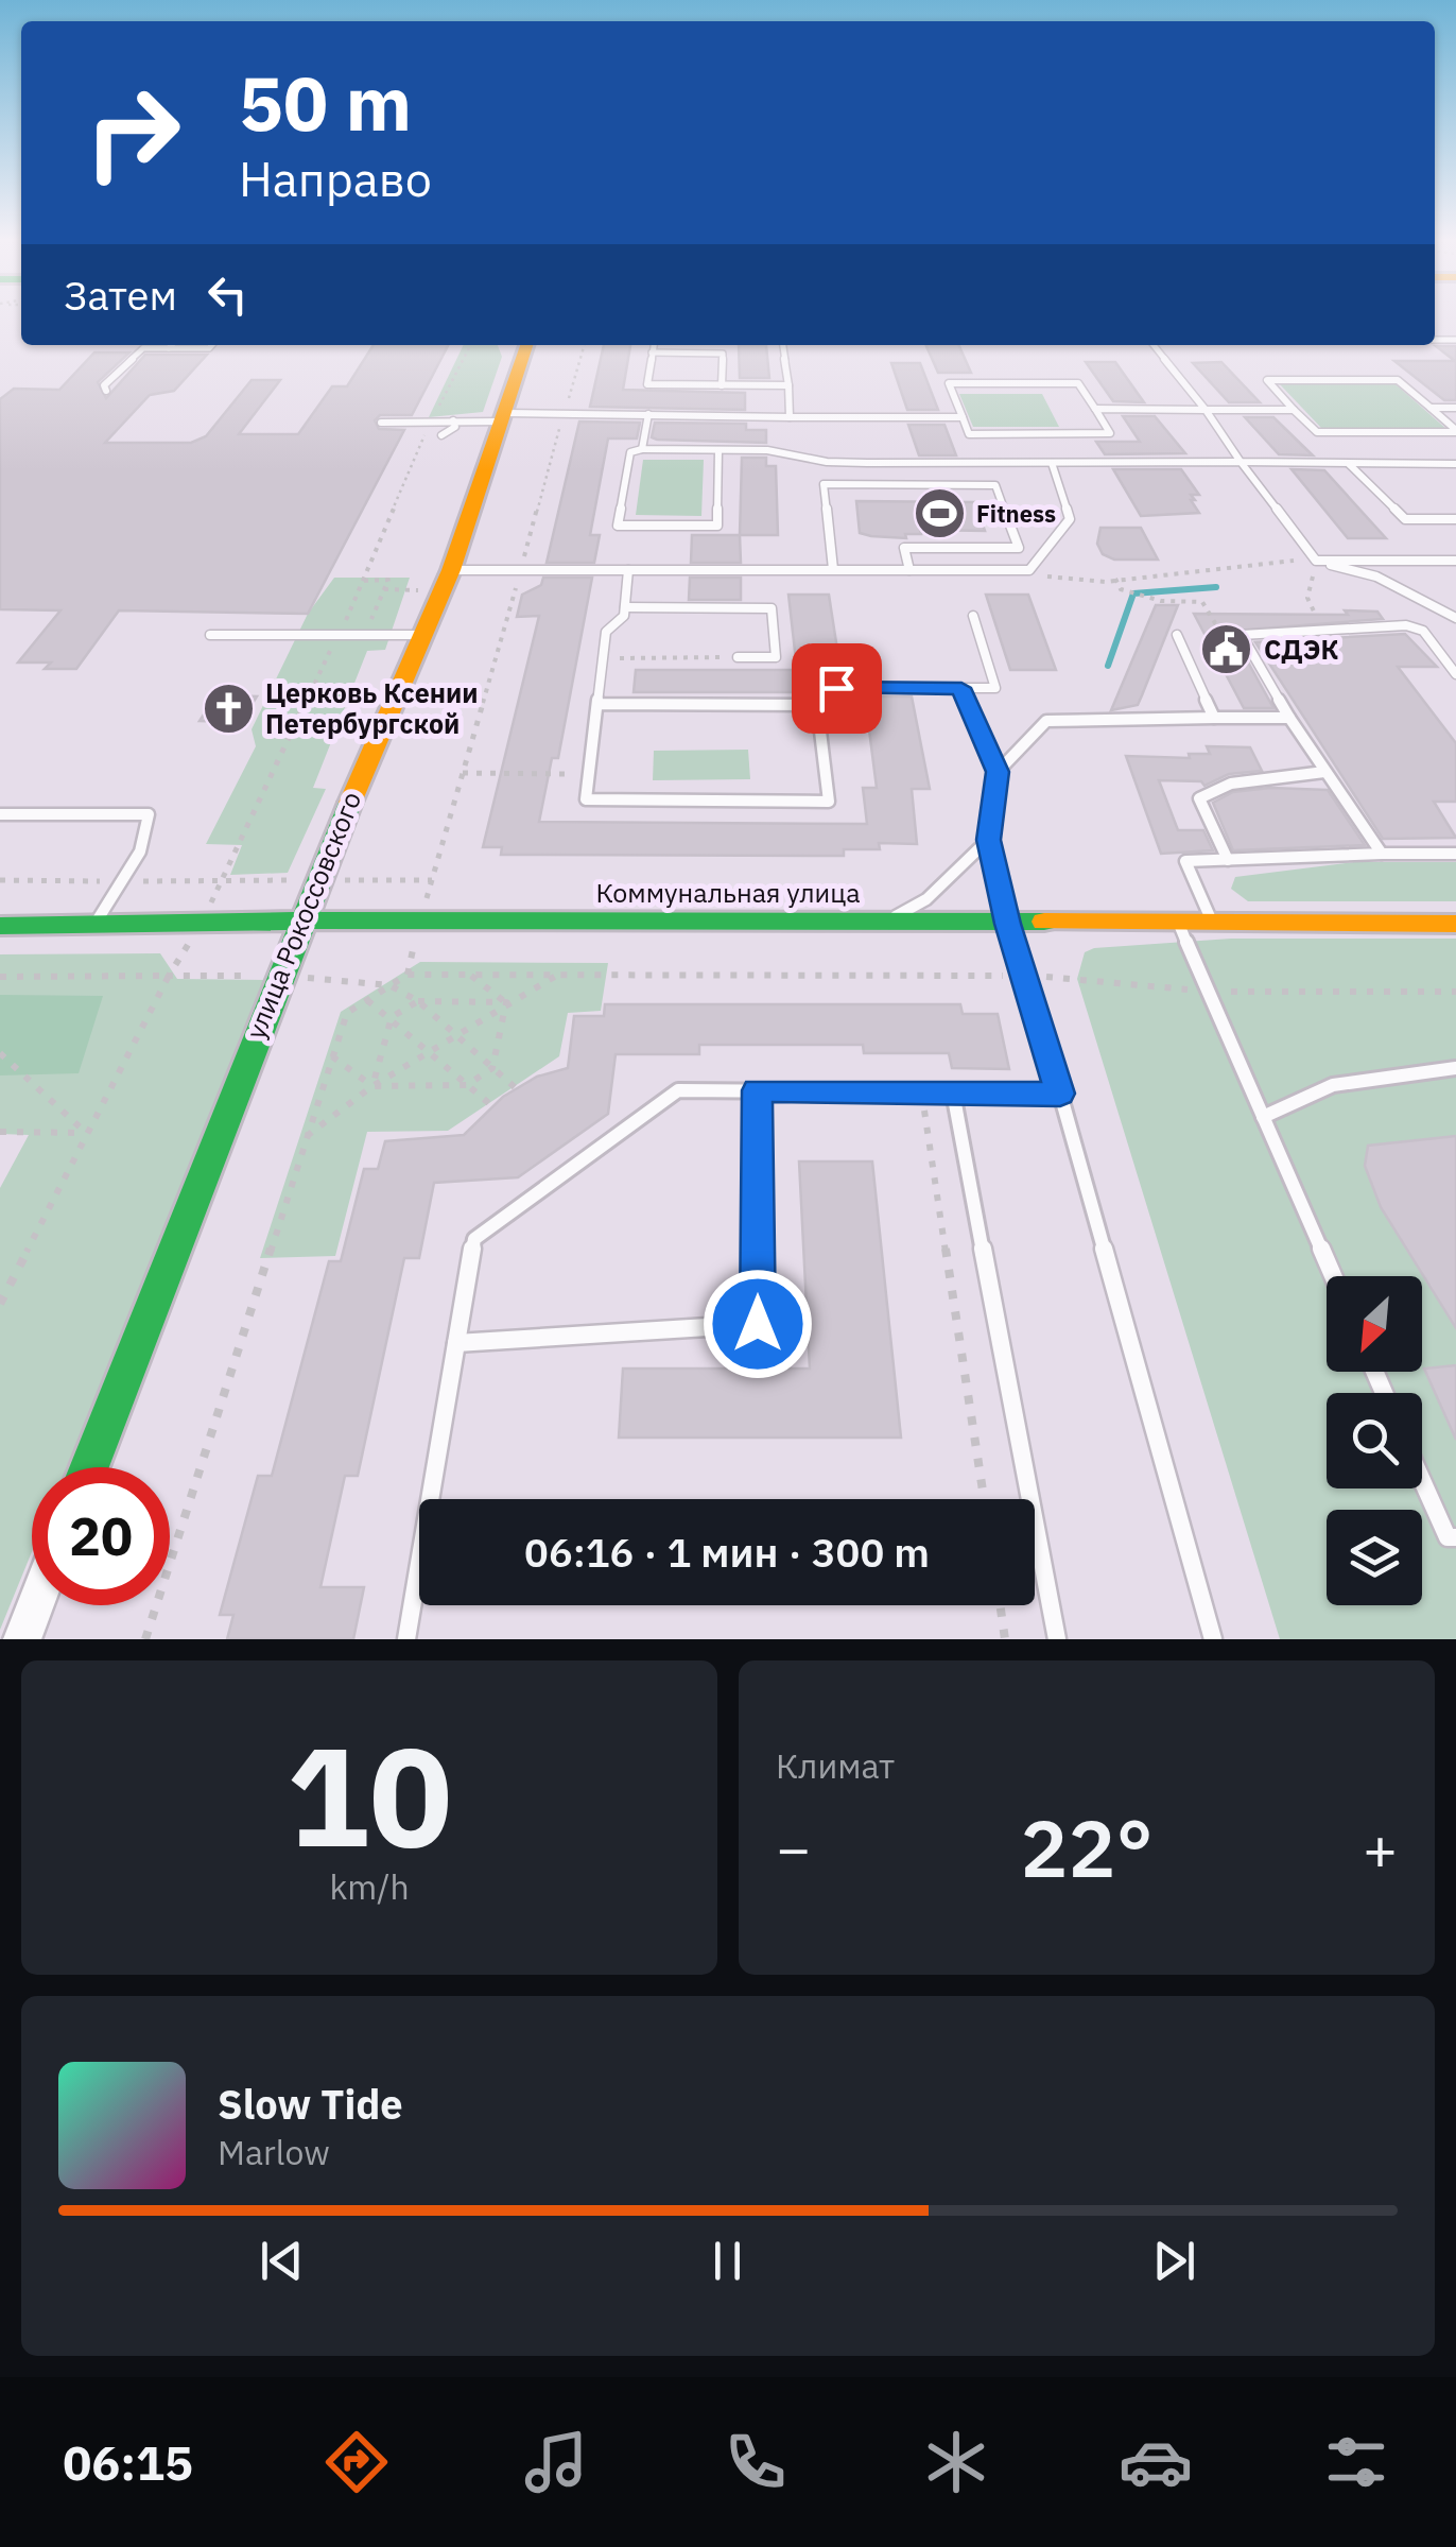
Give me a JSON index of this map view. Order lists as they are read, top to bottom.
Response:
{
  "streets": {
    "main road": ["Коммунальная улица", "улица Рокоссовского"]
  },
  "crossings": [
    ["Коммунальная улица", "улица Рокоссовского"]
  ],
  "places": {
    "sports": ["Fitness"],
    "public building": ["СДЭК"],
    "church": ["Церковь Ксении Петербургской"]
  },
  "north": "bottom left",
  "page": {
    "turn": ["50 m", "Направо"],
    "then": "Затем",
    "limit": "20",
    "trip": "06:16 · 1 мин · 300 m",
    "tile": [
      ["10", "km/h"],
      "Климат"
    ],
    "heat": ["−", "22°", "+"],
    "song": ["Slow Tide", "Marlow"],
    "tabs": "06:15"
  }
}
